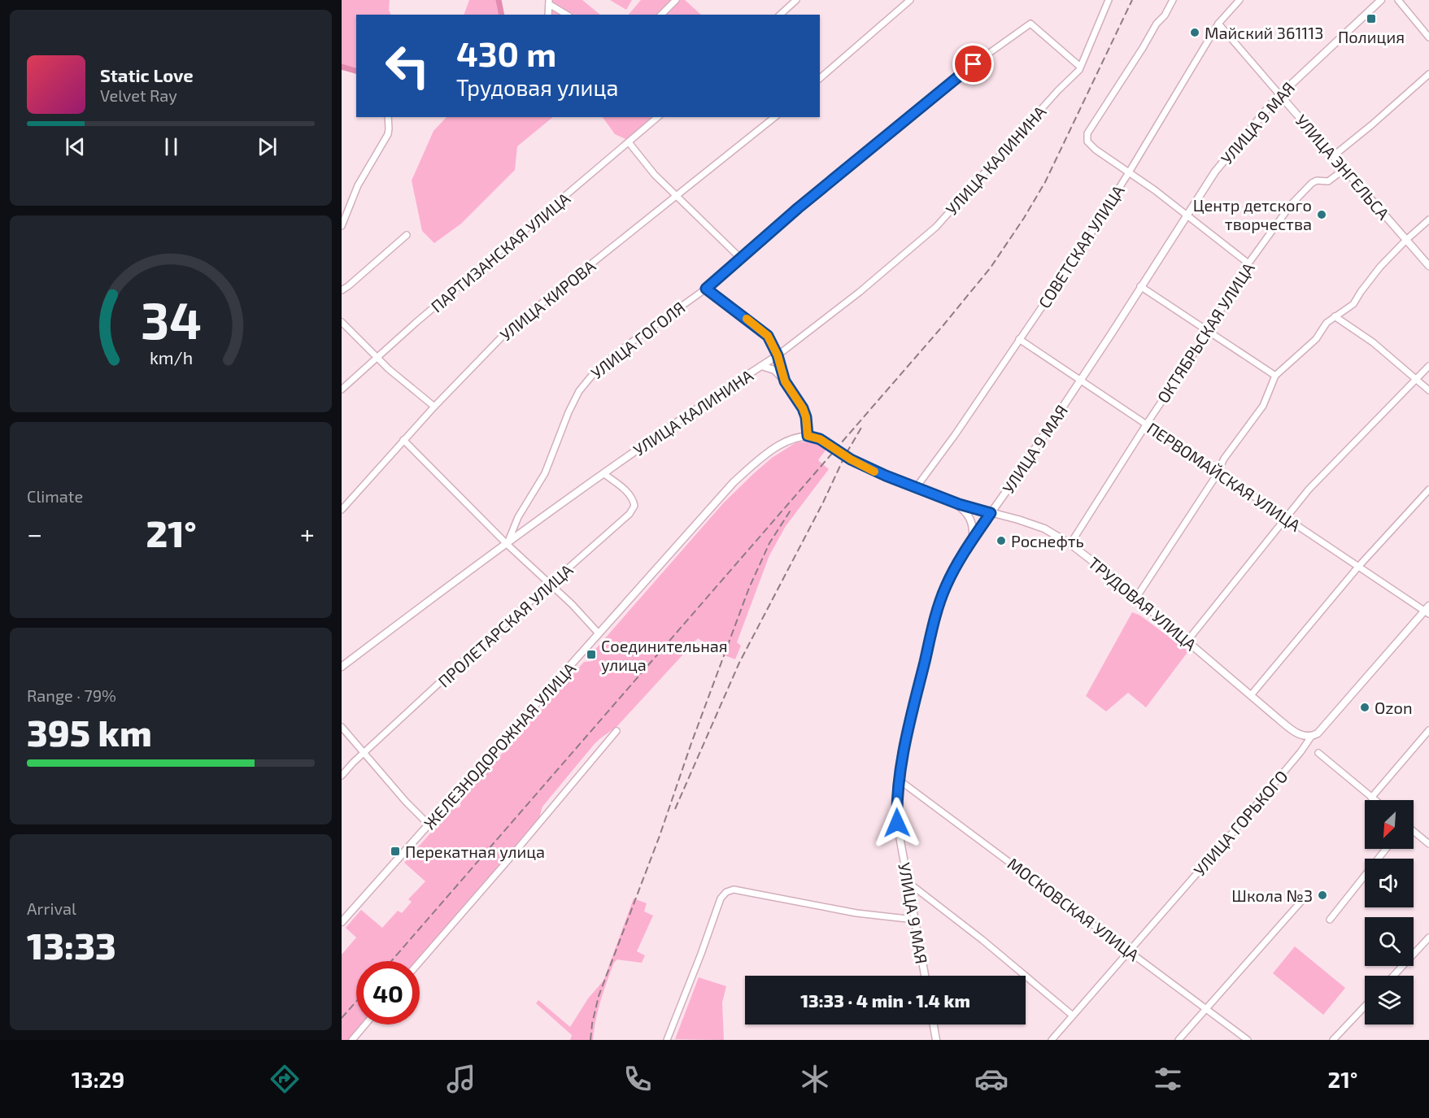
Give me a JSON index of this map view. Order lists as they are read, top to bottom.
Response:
{
  "streets": {
    "street": [
      "УЛИЦА 9 МАЯ",
      "УЛИЦА КАЛИНИНА",
      "УЛИЦА ЭНГЕЛЬСА",
      "СОВЕТСКАЯ УЛИЦА",
      "ПАРТИЗАНСКАЯ УЛИЦА",
      "УЛИЦА КИРОВА",
      "ОКТЯБРЬСКАЯ УЛИЦА",
      "УЛИЦА ГОГОЛЯ",
      "ПЕРВОМАЙСКАЯ УЛИЦА",
      "ТРУДОВАЯ УЛИЦА",
      "ПРОЛЕТАРСКАЯ УЛИЦА",
      "ЖЕЛЕЗНОДОРОЖНАЯ УЛИЦА",
      "УЛИЦА ГОРЬКОГО",
      "МОСКОВСКАЯ УЛИЦА"
    ]
  },
  "crossings": [
    ["УЛИЦА 9 МАЯ", "УЛИЦА ЭНГЕЛЬСА"],
    ["УЛИЦА 9 МАЯ", "ПЕРВОМАЙСКАЯ УЛИЦА"],
    ["УЛИЦА 9 МАЯ", "ТРУДОВАЯ УЛИЦА"],
    ["УЛИЦА 9 МАЯ", "МОСКОВСКАЯ УЛИЦА"],
    ["УЛИЦА КАЛИНИНА", "УЛИЦА ГОГОЛЯ"],
    ["УЛИЦА КАЛИНИНА", "ПРОЛЕТАРСКАЯ УЛИЦА"],
    ["УЛИЦА ЭНГЕЛЬСА", "СОВЕТСКАЯ УЛИЦА"],
    ["УЛИЦА ЭНГЕЛЬСА", "ОКТЯБРЬСКАЯ УЛИЦА"],
    ["СОВЕТСКАЯ УЛИЦА", "ПЕРВОМАЙСКАЯ УЛИЦА"],
    ["СОВЕТСКАЯ УЛИЦА", "ТРУДОВАЯ УЛИЦА"],
    ["ОКТЯБРЬСКАЯ УЛИЦА", "ПЕРВОМАЙСКАЯ УЛИЦА"],
    ["ОКТЯБРЬСКАЯ УЛИЦА", "ТРУДОВАЯ УЛИЦА"],
    ["ПЕРВОМАЙСКАЯ УЛИЦА", "УЛИЦА ГОРЬКОГО"],
    ["ТРУДОВАЯ УЛИЦА", "ЖЕЛЕЗНОДОРОЖНАЯ УЛИЦА"],
    ["ТРУДОВАЯ УЛИЦА", "УЛИЦА ГОРЬКОГО"],
    ["УЛИЦА ГОРЬКОГО", "МОСКОВСКАЯ УЛИЦА"]
  ],
  "places": {
    "transit": ["Полиция", "Соединительная улица", "Перекатная улица"],
    "other": [
      "Майский 361113",
      "Центр детского творчества",
      "Роснефть",
      "Ozon",
      "Школа №3"
    ]
  },
  "north": "bottom left",
  "page": {
    "turn": ["430 m", "Трудовая улица"],
    "song": ["Static Love", "Velvet Ray"],
    "tile": [
      "Climate",
      ["Range · 79%", "395 km"],
      ["Arrival", "13:33"]
    ],
    "heat": ["−", "21°", "+"],
    "limit": "40",
    "trip": "13:33 · 4 min · 1.4 km",
    "tabs": ["13:29", "21°"],
    "gauge": ["34", "km/h"]
  }
}
